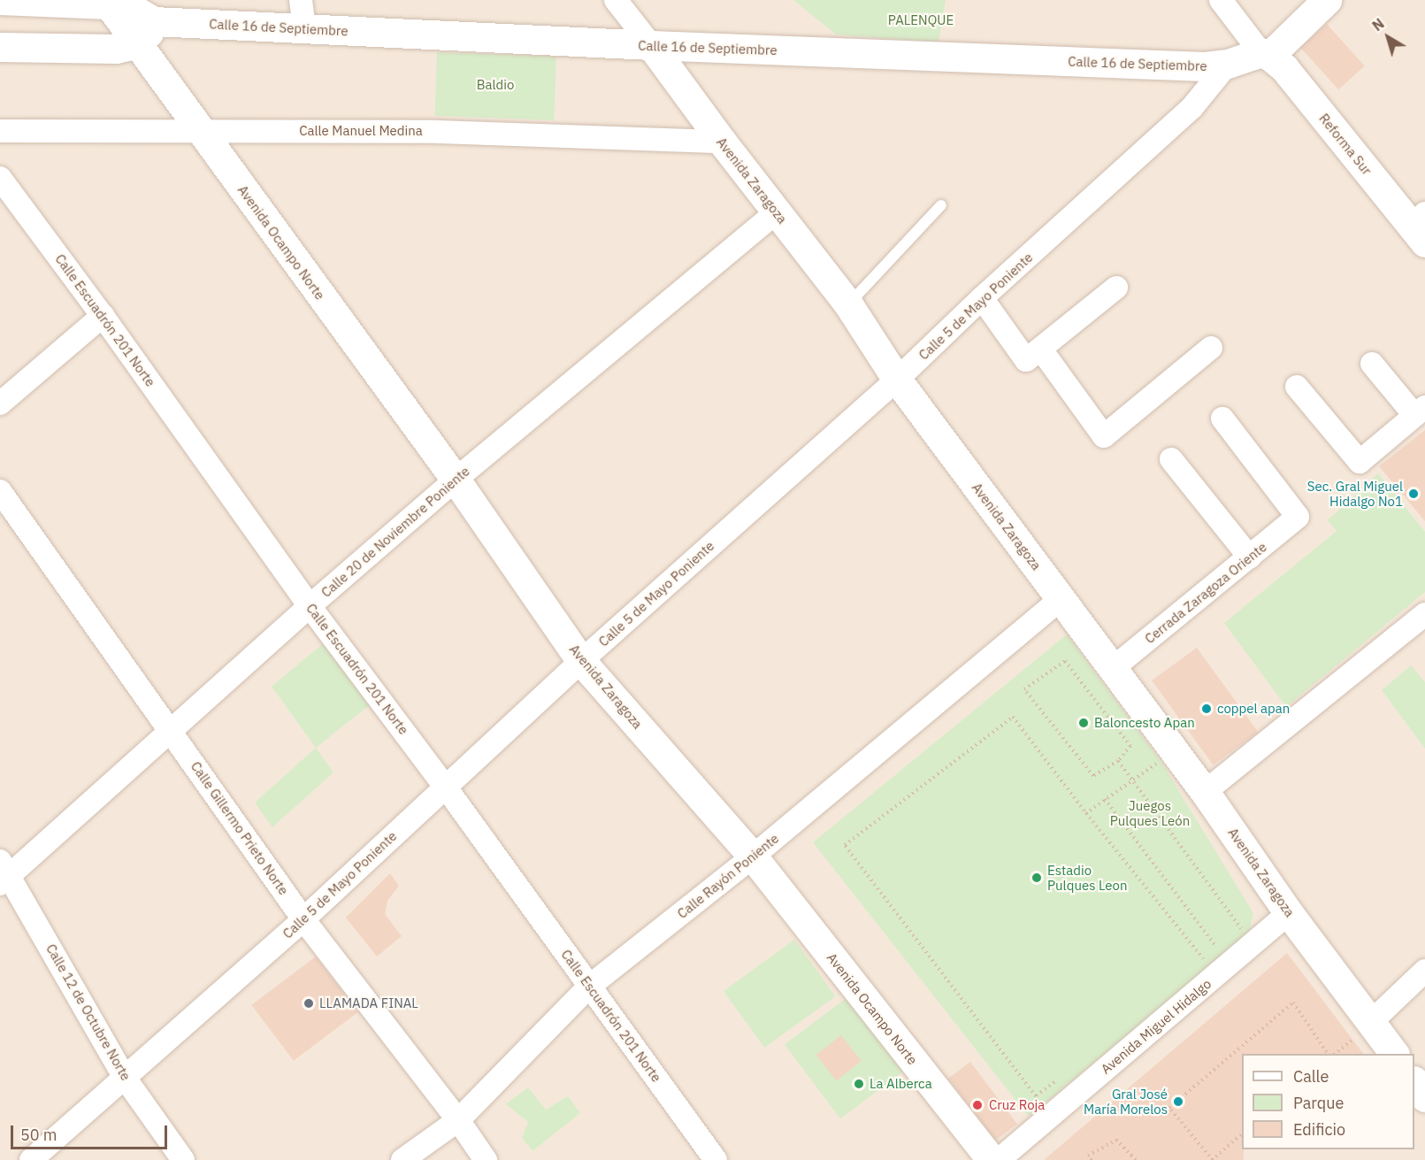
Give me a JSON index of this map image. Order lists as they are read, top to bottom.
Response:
{
  "streets": {
    "main road": [
      "Calle 16 de Septiembre",
      "Reforma Sur",
      "Avenida Zaragoza",
      "Avenida Ocampo Norte"
    ],
    "street": [
      "Calle Manuel Medina",
      "Calle 5 de Mayo Poniente",
      "Calle Escuadrón 201 Norte",
      "Calle 20 de Noviembre Poniente",
      "Cerrada Zaragoza Oriente",
      "Calle Gillermo Prieto Norte",
      "Calle Rayón Poniente",
      "Calle 12 de Octubre Norte",
      "Avenida Miguel Hidalgo"
    ]
  },
  "crossings": [
    ["Calle 16 de Septiembre", "Reforma Sur"],
    ["Calle 16 de Septiembre", "Avenida Zaragoza"],
    ["Calle 16 de Septiembre", "Avenida Ocampo Norte"],
    ["Calle 16 de Septiembre", "Calle 5 de Mayo Poniente"],
    ["Calle Manuel Medina", "Avenida Zaragoza"],
    ["Calle Manuel Medina", "Avenida Ocampo Norte"],
    ["Avenida Zaragoza", "Avenida Ocampo Norte"],
    ["Avenida Zaragoza", "Calle 5 de Mayo Poniente"],
    ["Avenida Zaragoza", "Calle 20 de Noviembre Poniente"],
    ["Avenida Zaragoza", "Cerrada Zaragoza Oriente"],
    ["Avenida Zaragoza", "Calle Rayón Poniente"],
    ["Avenida Zaragoza", "Avenida Miguel Hidalgo"],
    ["Avenida Ocampo Norte", "Calle 20 de Noviembre Poniente"],
    ["Avenida Ocampo Norte", "Calle Rayón Poniente"],
    ["Calle 5 de Mayo Poniente", "Calle Escuadrón 201 Norte"],
    ["Calle 5 de Mayo Poniente", "Calle Gillermo Prieto Norte"],
    ["Calle 5 de Mayo Poniente", "Calle 12 de Octubre Norte"],
    ["Calle Escuadrón 201 Norte", "Calle 20 de Noviembre Poniente"],
    ["Calle Escuadrón 201 Norte", "Calle Rayón Poniente"],
    ["Calle 20 de Noviembre Poniente", "Calle Gillermo Prieto Norte"],
    ["Calle 20 de Noviembre Poniente", "Calle 12 de Octubre Norte"],
    ["Calle Gillermo Prieto Norte", "Calle Rayón Poniente"]
  ],
  "parks": ["PALENQUE", "Baldio", "Juegos Pulques León"],
  "places": [
    "Sec. Gral Miguel Hidalgo No1",
    "coppel apan",
    "Baloncesto Apan",
    "Estadio Pulques Leon",
    "LLAMADA FINAL",
    "La Alberca",
    "Gral José María Morelos",
    "Cruz Roja"
  ],
  "legend": ["Calle", "Parque", "Edificio"],
  "scale_bar": "50 m",
  "north": "top left"
}
